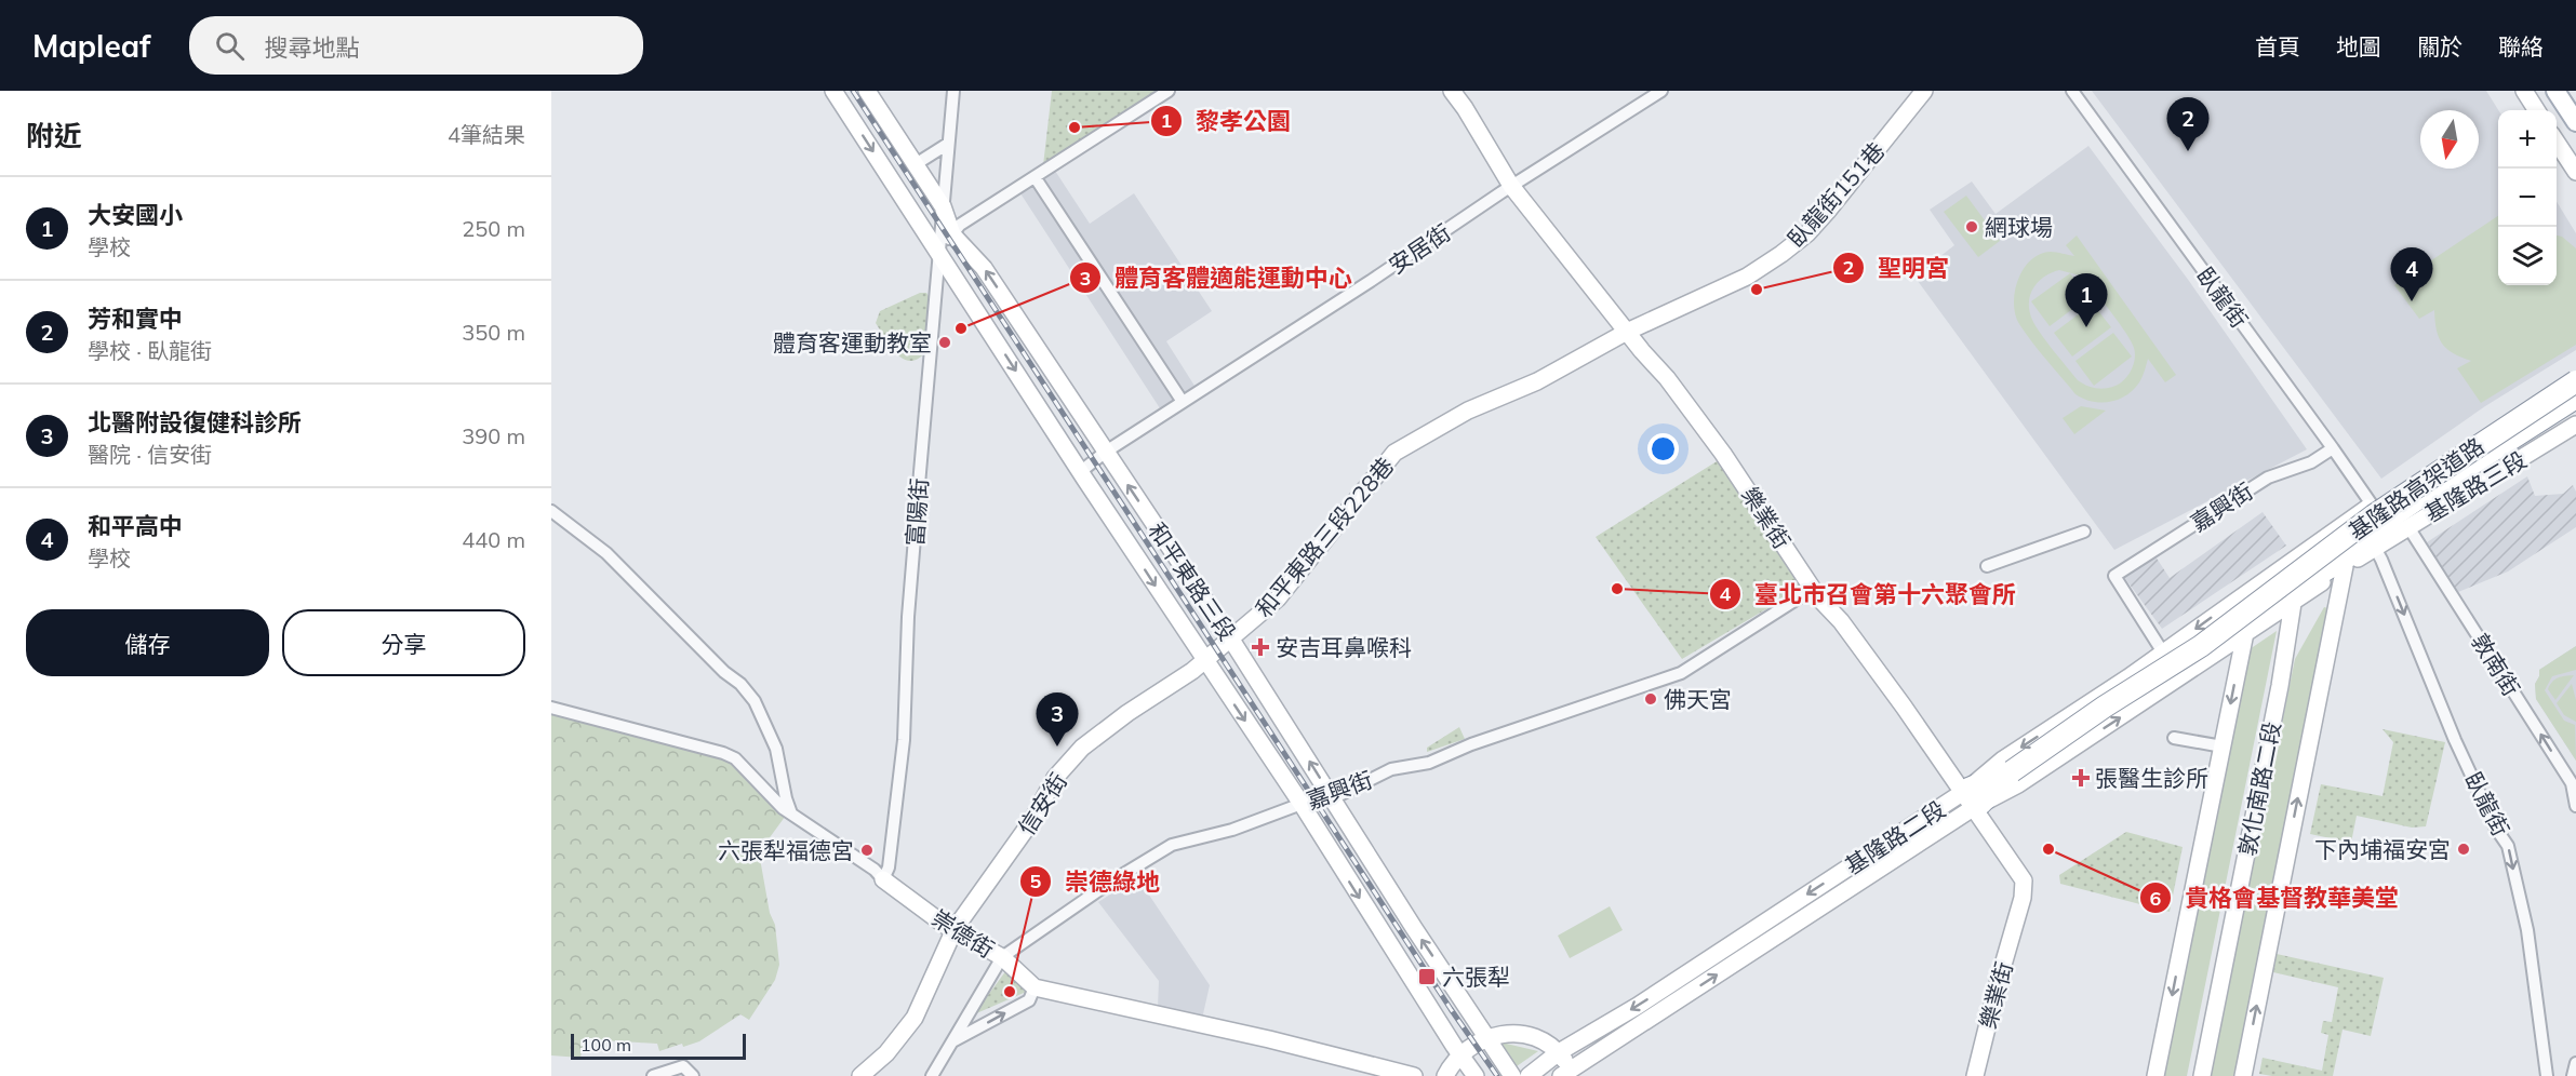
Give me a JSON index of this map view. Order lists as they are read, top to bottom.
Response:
{
  "streets": {
    "highway": ["基隆路高架道路"],
    "main road": [
      "臥龍街151巷",
      "基隆路三段",
      "樂業街",
      "和平東路三段228巷",
      "和平東路三段",
      "敦化南路二段",
      "信安街",
      "基隆路二段",
      "崇德街"
    ],
    "street": [
      "安居街",
      "臥龍街",
      "嘉興街",
      "富陽街",
      "敦南街"
    ]
  },
  "crossings": [
    ["臥龍街151巷", "樂業街"],
    ["臥龍街151巷", "和平東路三段228巷"],
    ["安居街", "樂業街"],
    ["安居街", "和平東路三段"],
    ["臥龍街", "基隆路三段"],
    ["臥龍街", "嘉興街"],
    ["基隆路三段", "基隆路高架道路"],
    ["基隆路三段", "敦南街"],
    ["基隆路三段", "敦化南路二段"],
    ["基隆路三段", "基隆路二段"],
    ["基隆路高架道路", "樂業街"],
    ["基隆路高架道路", "敦化南路二段"],
    ["基隆路高架道路", "基隆路二段"],
    ["嘉興街", "樂業街"],
    ["嘉興街", "和平東路三段"],
    ["嘉興街", "基隆路二段"],
    ["嘉興街", "崇德街"],
    ["富陽街", "和平東路三段"],
    ["富陽街", "崇德街"],
    ["樂業街", "和平東路三段228巷"],
    ["樂業街", "基隆路二段"],
    ["和平東路三段228巷", "和平東路三段"],
    ["和平東路三段228巷", "信安街"],
    ["和平東路三段", "信安街"],
    ["敦化南路二段", "基隆路二段"],
    ["信安街", "崇德街"]
  ],
  "one_way": ["臥龍街", "敦南街"],
  "places": {
    "other": [
      "黎孝公園",
      "網球場",
      "聖明宮",
      "體育客體適能運動中心",
      "體育客運動教室",
      "臺北市召會第十六聚會所",
      "佛天宮",
      "貴格會基督教華美堂",
      "下內埔福安宮",
      "六張犁福德宮",
      "崇德綠地"
    ],
    "health": ["安吉耳鼻喉科", "張醫生診所"],
    "transit": ["六張犁"]
  },
  "scale_bar": "100 m",
  "north": "bottom",
  "page": {
    "header": "Mapleaf",
    "search": "搜尋地點",
    "nav": [
      "首頁",
      "地圖",
      "關於",
      "聯絡"
    ],
    "heading": ["附近", "4筆結果"],
    "pins": [
      "2",
      "4",
      "1",
      "3"
    ],
    "map_buttons": ["+", "−"],
    "list": [
      {
        "mark": "1",
        "name": "大安國小",
        "note": "學校",
        "value": "250 m"
      },
      {
        "mark": "2",
        "name": "芳和實中",
        "note": "學校 · 臥龍街",
        "value": "350 m"
      },
      {
        "mark": "3",
        "name": "北醫附設復健科診所",
        "note": "醫院 · 信安街",
        "value": "390 m"
      },
      {
        "mark": "4",
        "name": "和平高中",
        "note": "學校",
        "value": "440 m"
      }
    ],
    "buttons": ["儲存", "分享"],
    "scale": "100 m"
  }
}
